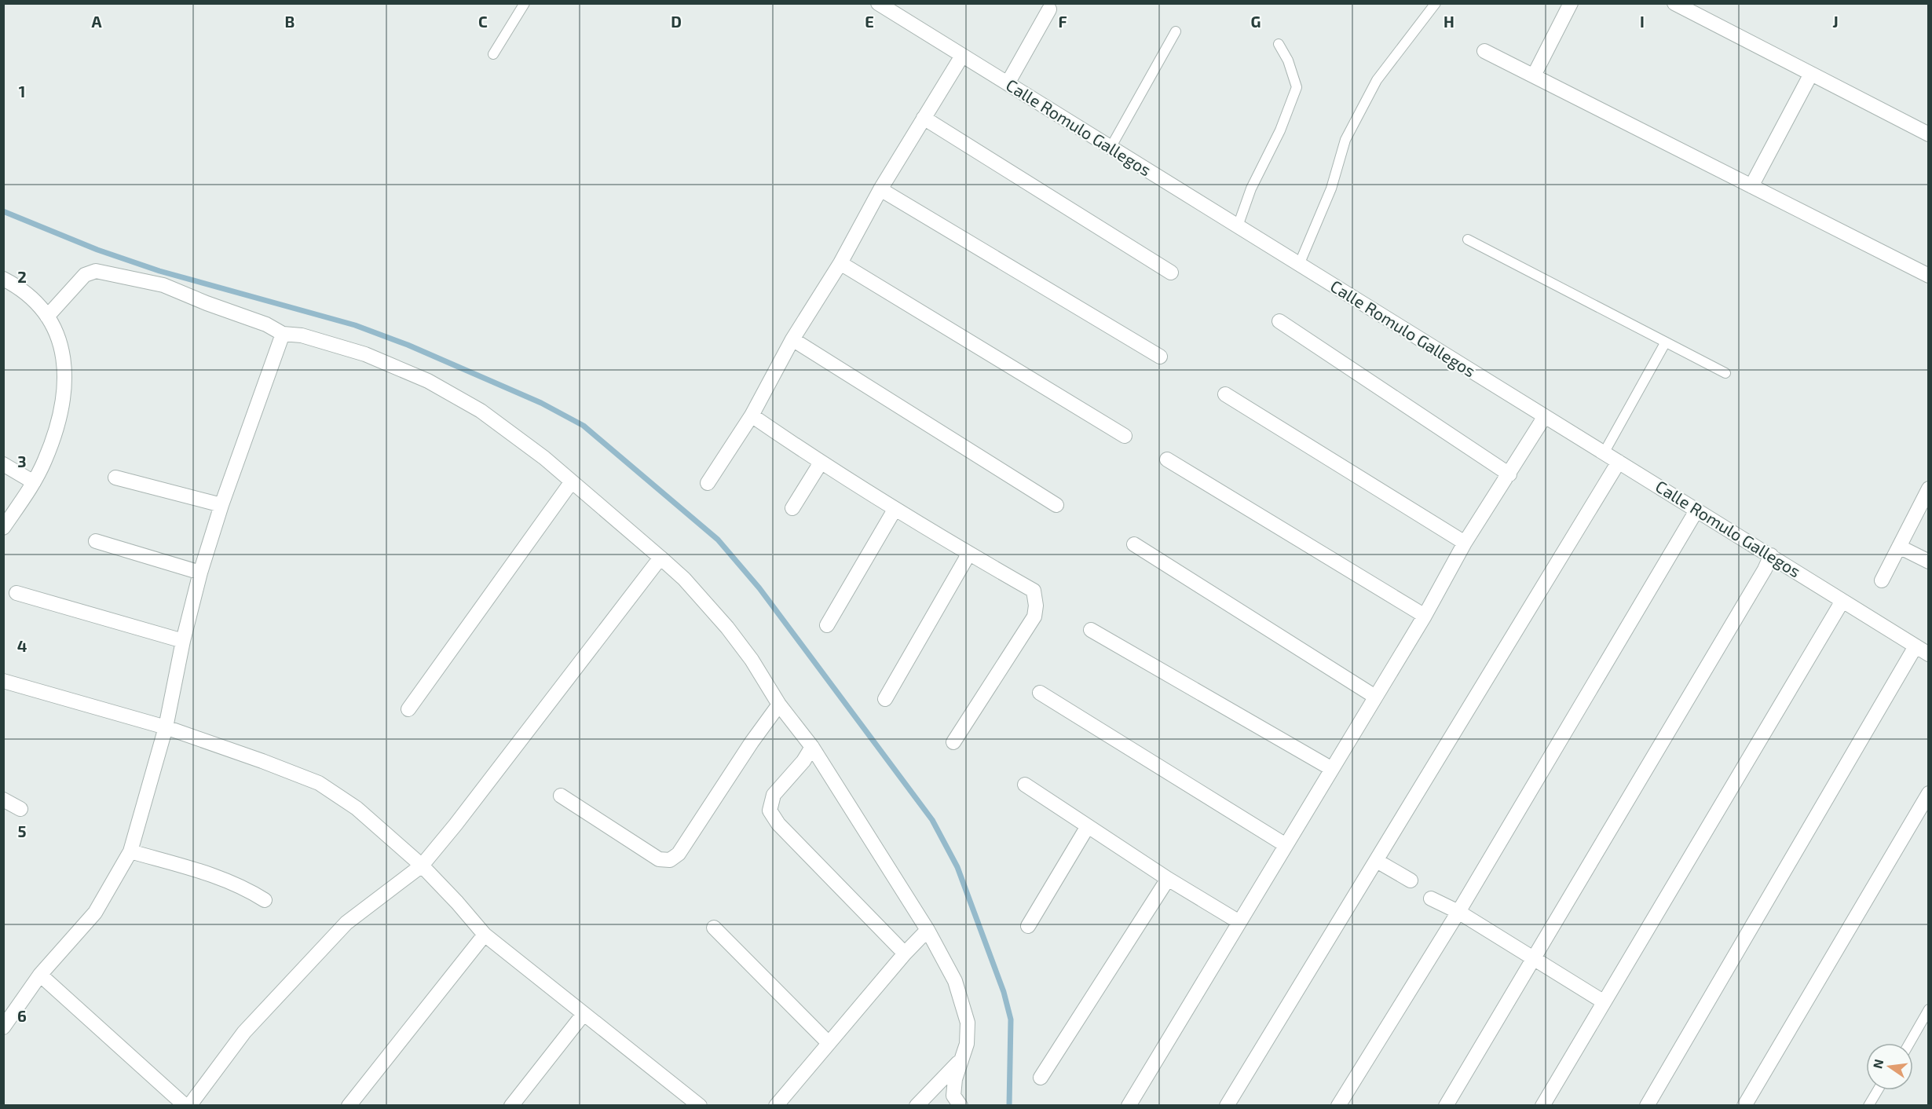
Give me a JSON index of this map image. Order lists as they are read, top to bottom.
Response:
{
  "streets": {
    "street": ["Calle Romulo Gallegos"]
  },
  "north": "left",
  "grid": {
    "columns": [
      "A",
      "B",
      "C",
      "D",
      "E",
      "F",
      "G",
      "H",
      "I",
      "J"
    ],
    "rows": [
      "1",
      "2",
      "3",
      "4",
      "5",
      "6"
    ]
  }
}
